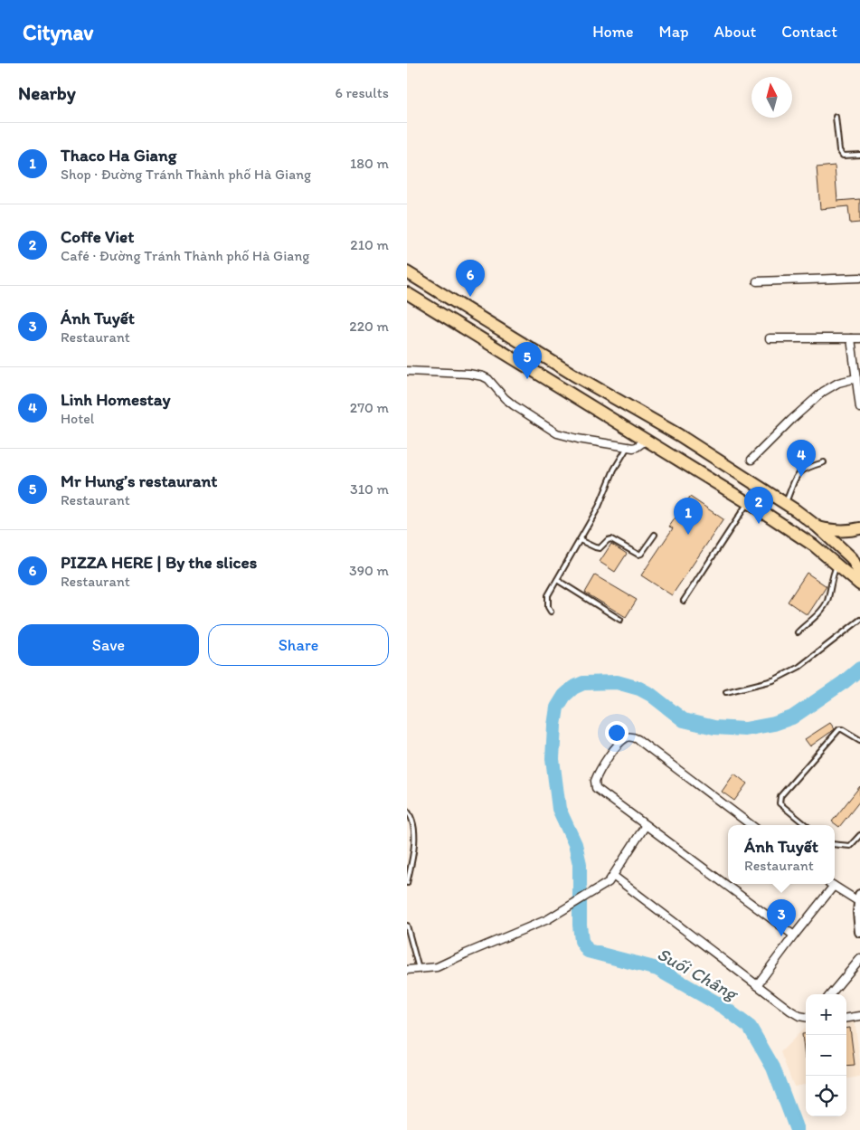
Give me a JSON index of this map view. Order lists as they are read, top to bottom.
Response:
{
  "water": ["Suối Châng"],
  "north": "top",
  "page": {
    "header": "Citynav",
    "nav": [
      "Home",
      "Map",
      "About",
      "Contact"
    ],
    "heading": ["Nearby", "6 results"],
    "list": [
      {
        "mark": "1",
        "name": "Thaco Ha Giang",
        "note": "Shop · Đường Tránh Thành phố Hà Giang",
        "value": "180 m"
      },
      {
        "mark": "2",
        "name": "Coffe Viet",
        "note": "Café · Đường Tránh Thành phố Hà Giang",
        "value": "210 m"
      },
      {
        "mark": "3",
        "name": "Ánh Tuyết",
        "note": "Restaurant",
        "value": "220 m"
      },
      {
        "mark": "4",
        "name": "Linh Homestay",
        "note": "Hotel",
        "value": "270 m"
      },
      {
        "mark": "5",
        "name": "Mr Hung’s restaurant",
        "note": "Restaurant",
        "value": "310 m"
      },
      {
        "mark": "6",
        "name": "PIZZA HERE | By the slices",
        "note": "Restaurant",
        "value": "390 m"
      }
    ],
    "pins": [
      "6",
      "5",
      "4",
      "2",
      "1",
      "3"
    ],
    "buttons": ["Save", "Share"],
    "popup": ["Ánh Tuyết", "Restaurant"],
    "map_buttons": ["+", "−"]
  }
}
